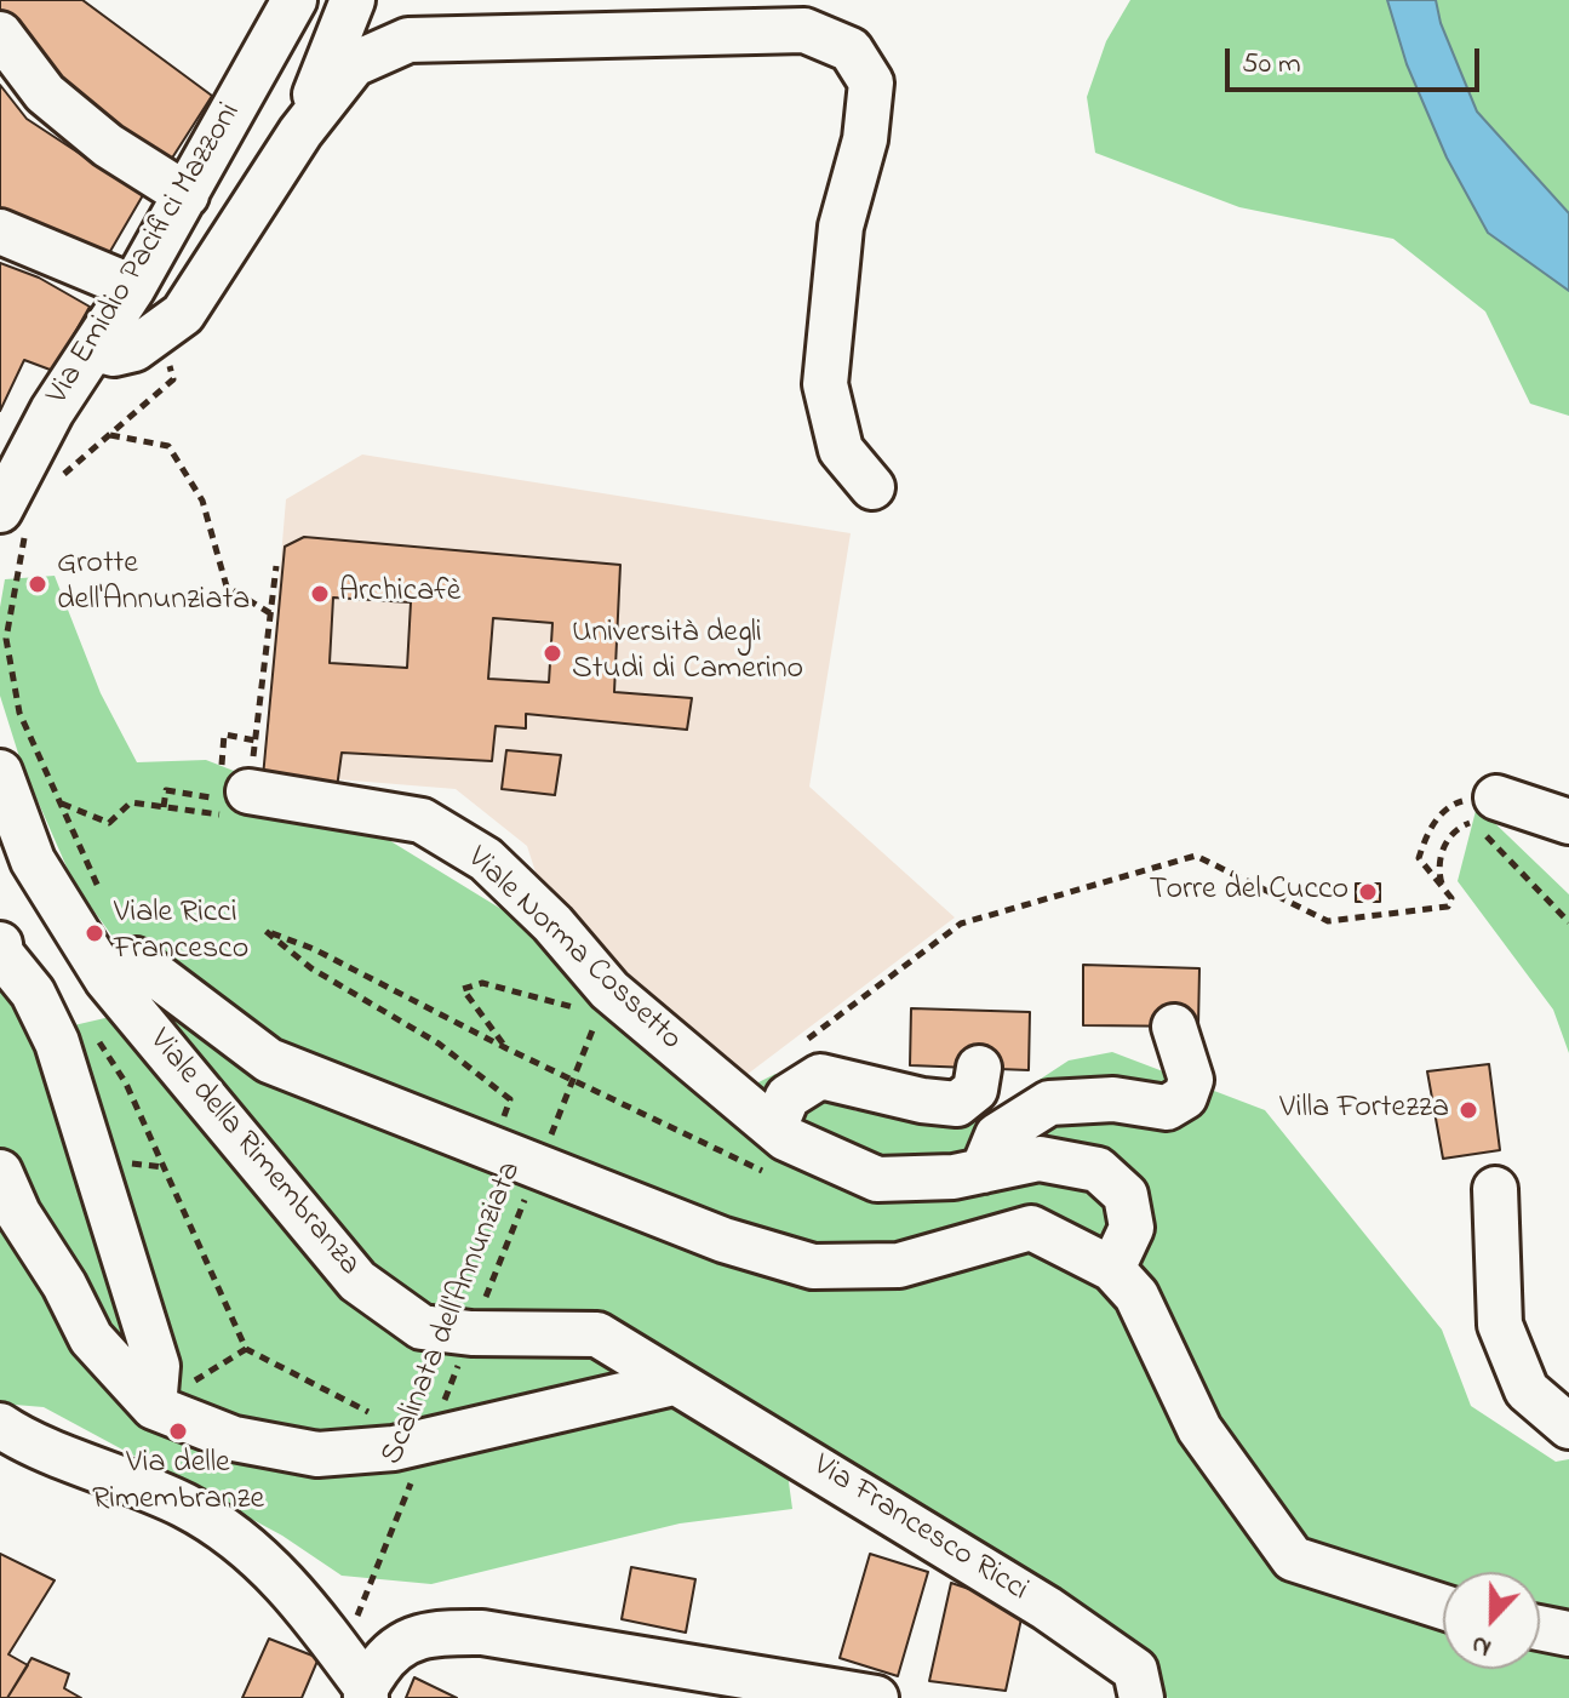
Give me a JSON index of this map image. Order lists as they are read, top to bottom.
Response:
{
  "streets": {
    "street": [
      "Via Emidio Pacifici Mazzoni",
      "Viale Norma Cossetto",
      "Viale della Rimembranza",
      "Via Francesco Ricci"
    ],
    "path": ["Scalinata dell'Annunziata"]
  },
  "crossings": [
    ["Viale Norma Cossetto", "Viale della Rimembranza"],
    ["Viale Norma Cossetto", "Scalinata dell'Annunziata"],
    ["Viale della Rimembranza", "Scalinata dell'Annunziata"],
    ["Viale della Rimembranza", "Via Francesco Ricci"]
  ],
  "places": [
    "Grotte dell'Annunziata",
    "Archicafè",
    "Università degli Studi di Camerino",
    "Torre del Cucco",
    "Viale Ricci Francesco",
    "Villa Fortezza",
    "Via delle Rimembranze"
  ],
  "scale_bar": "50 m",
  "north": "bottom"
}
